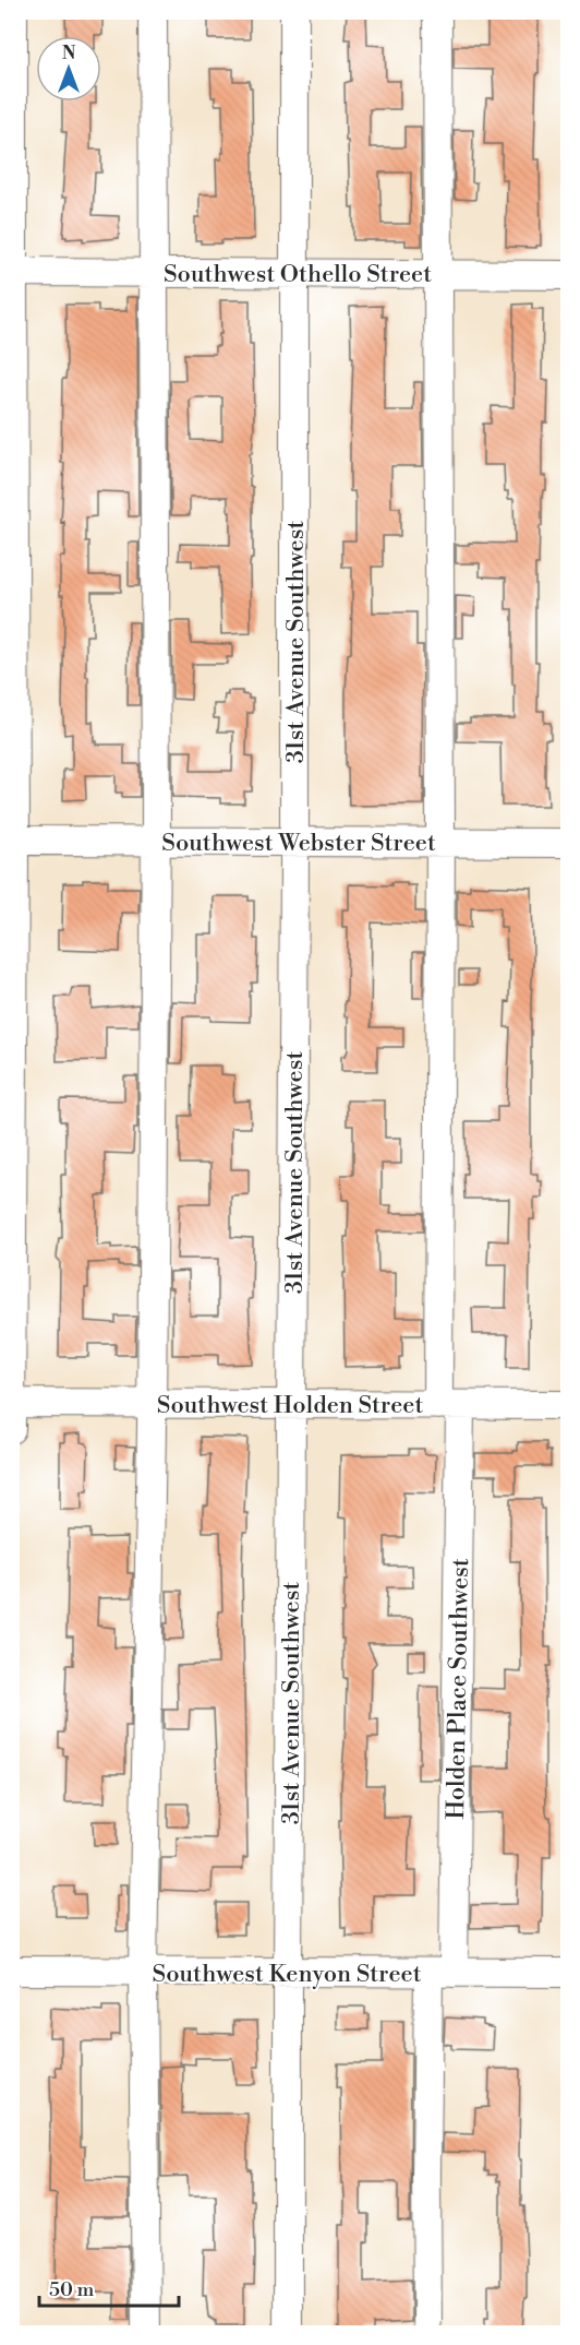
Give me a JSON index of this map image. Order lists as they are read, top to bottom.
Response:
{
  "streets": {
    "street": [
      "Southwest Othello Street",
      "31st Avenue Southwest",
      "Southwest Webster Street",
      "Southwest Holden Street",
      "Holden Place Southwest",
      "Southwest Kenyon Street"
    ]
  },
  "crossings": [
    ["Southwest Othello Street", "31st Avenue Southwest"],
    ["Southwest Othello Street", "Holden Place Southwest"],
    ["31st Avenue Southwest", "Southwest Webster Street"],
    ["31st Avenue Southwest", "Southwest Holden Street"],
    ["31st Avenue Southwest", "Southwest Kenyon Street"],
    ["Southwest Webster Street", "Holden Place Southwest"],
    ["Southwest Holden Street", "Holden Place Southwest"],
    ["Holden Place Southwest", "Southwest Kenyon Street"]
  ],
  "scale_bar": "50 m",
  "north": "top"
}
